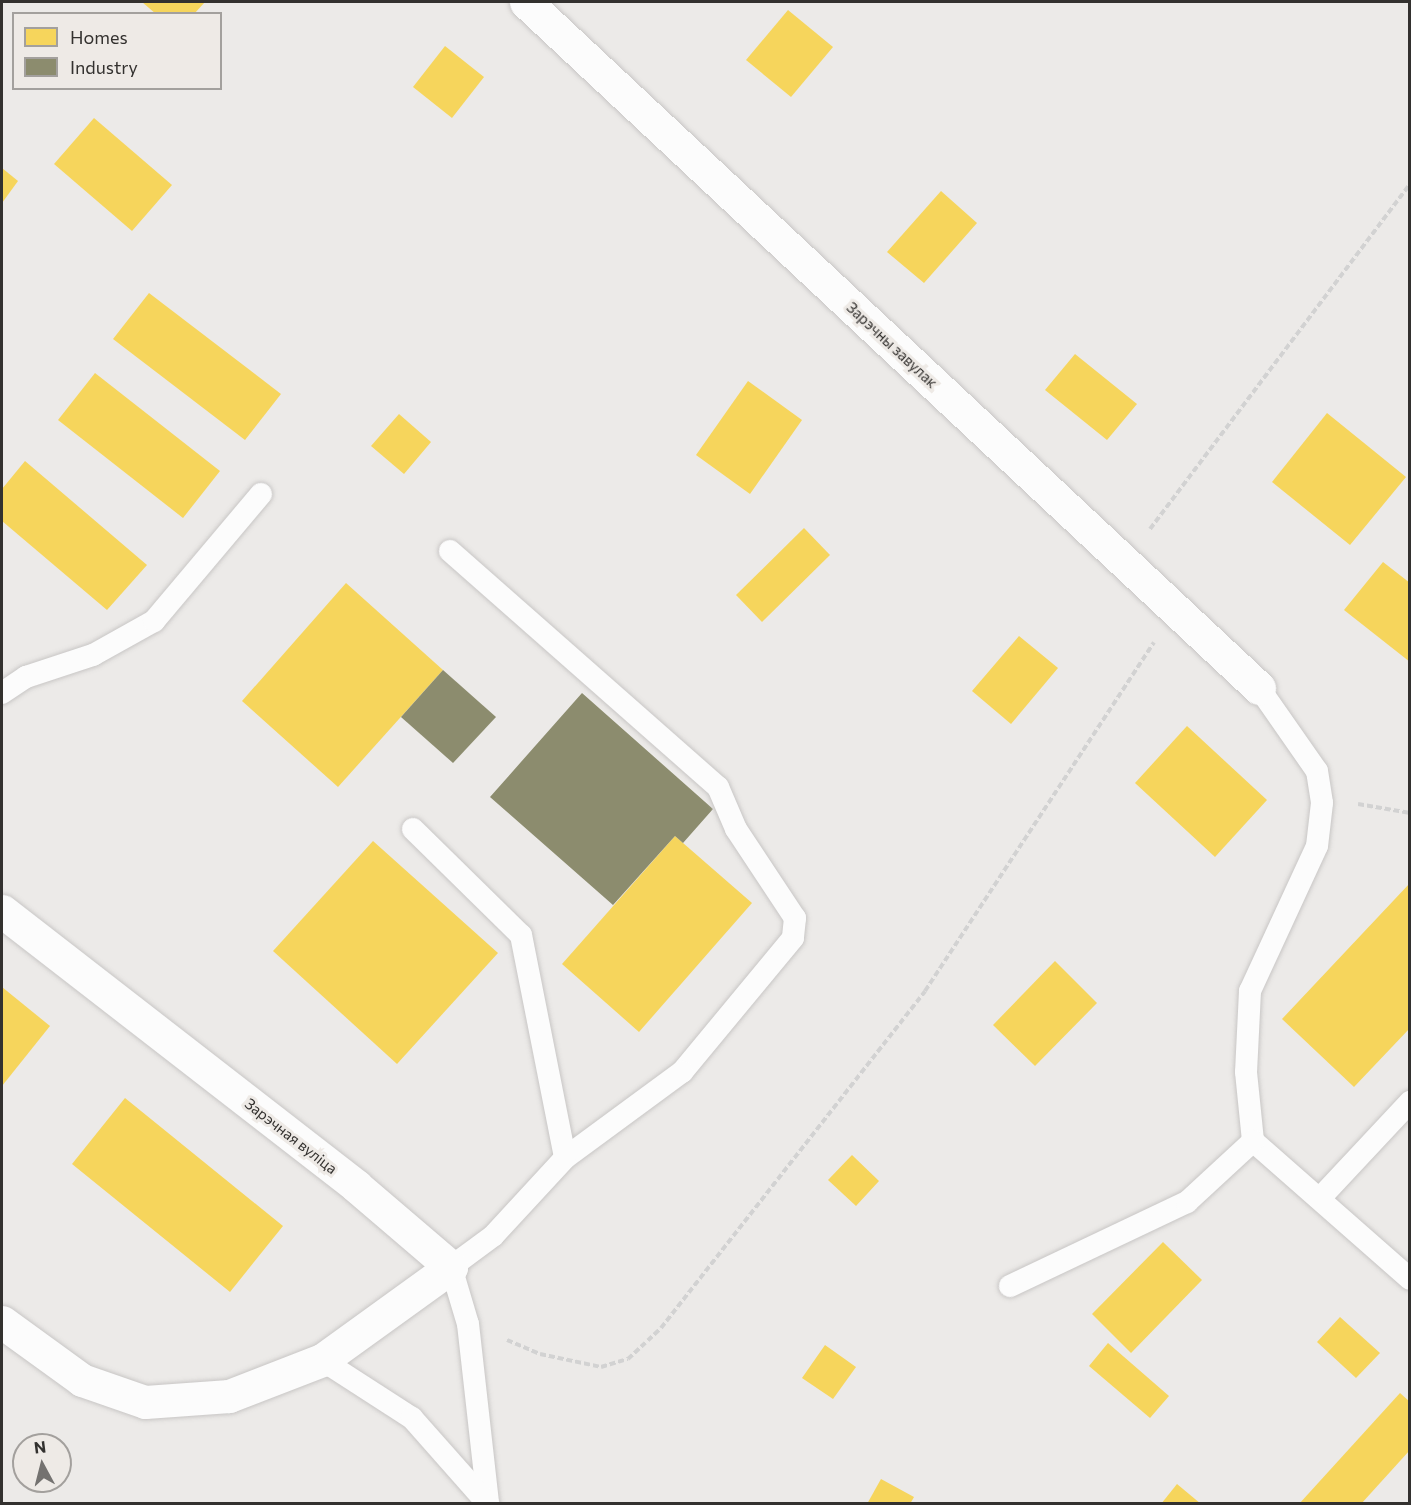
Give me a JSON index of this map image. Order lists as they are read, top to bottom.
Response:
{
  "streets": {
    "street": ["Зарэчны завулак", "Зарэчная вуліца"]
  },
  "legend": ["Homes", "Industry"],
  "north": "top"
}
